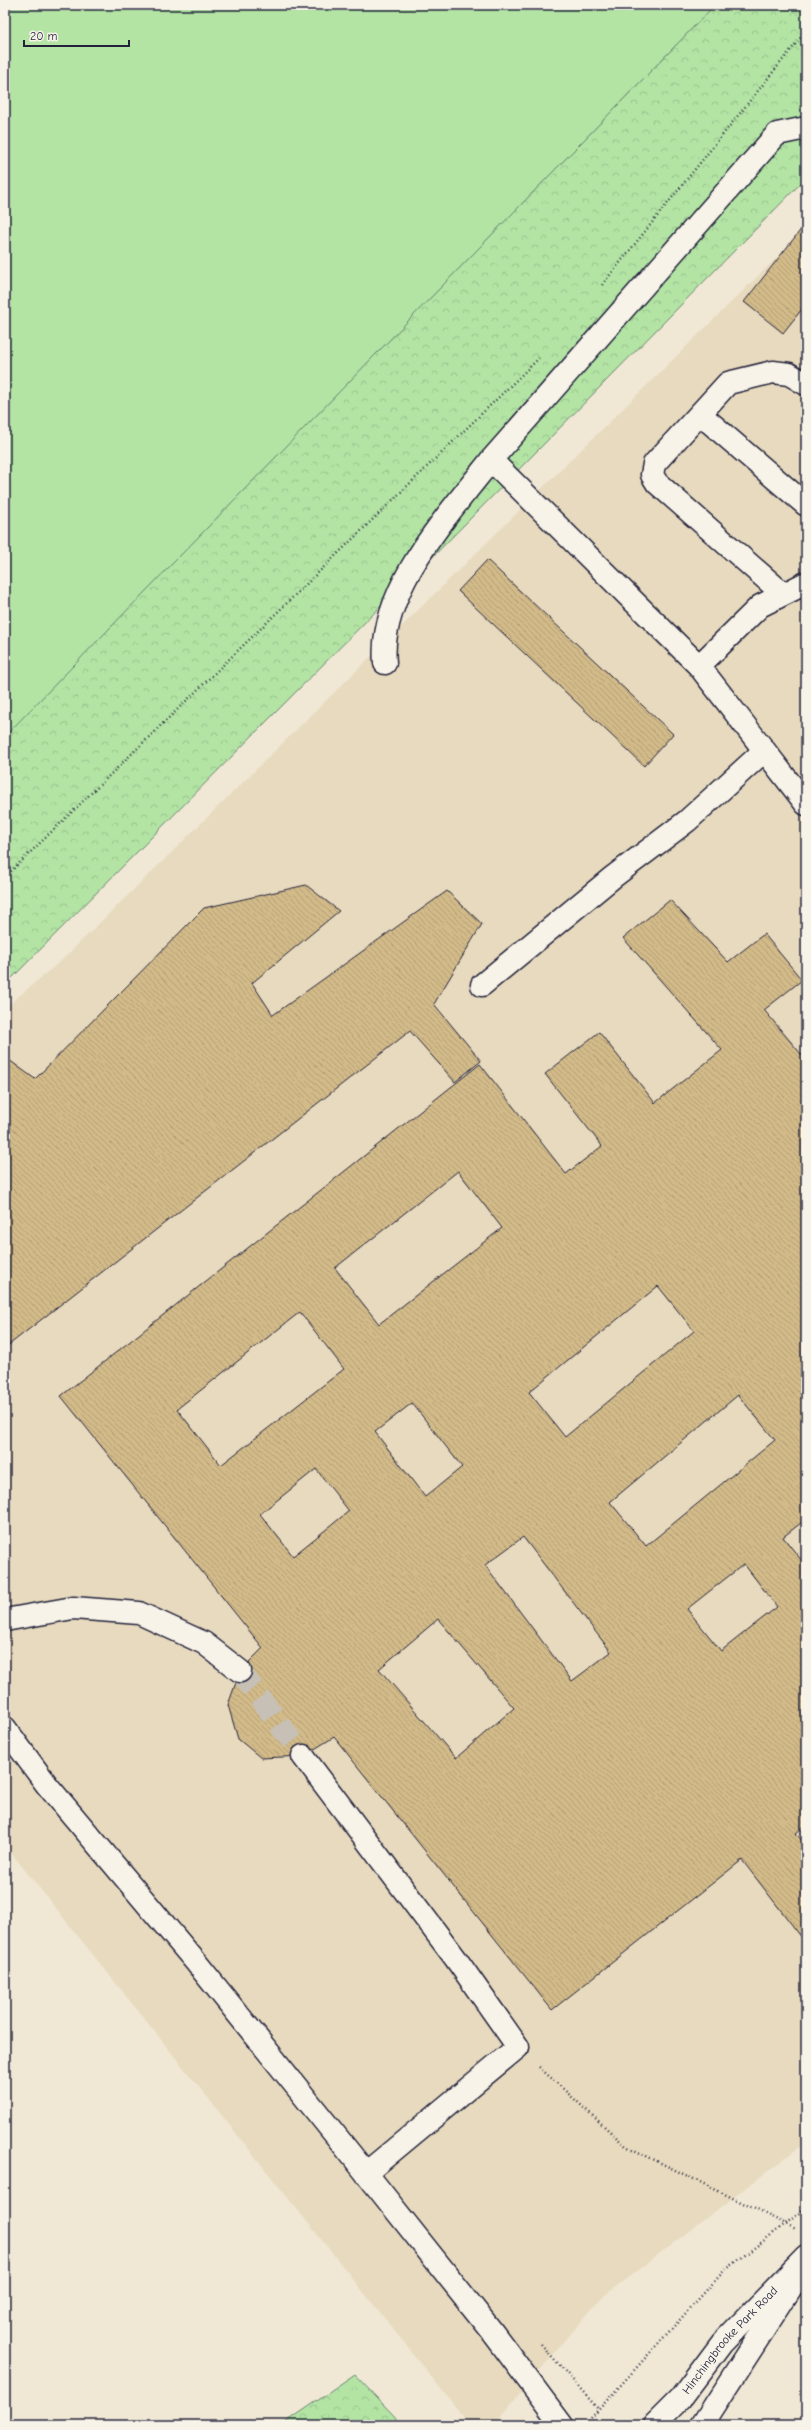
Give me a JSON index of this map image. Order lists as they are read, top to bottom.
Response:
{
  "streets": {
    "street": ["Hinchingbrooke Park Road"]
  },
  "scale_bar": "20 m"
}
